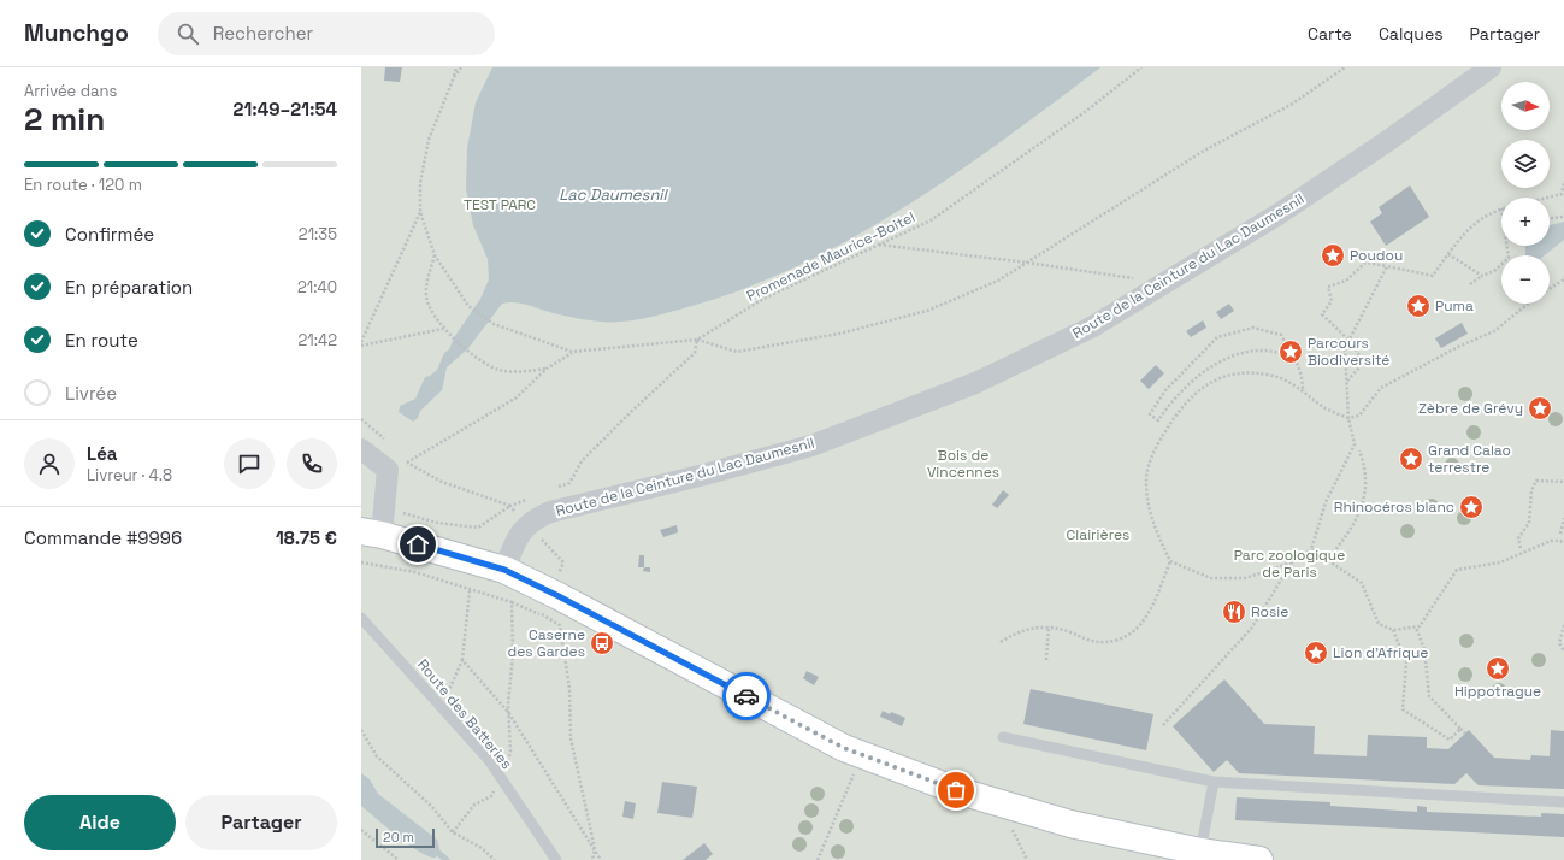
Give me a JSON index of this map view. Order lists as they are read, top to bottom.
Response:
{
  "streets": {
    "street": ["Route de la Ceinture du Lac Daumesnil"],
    "lane": ["Route des Batteries"],
    "path": ["Promenade Maurice-Boitel"]
  },
  "water": ["Lac Daumesnil"],
  "parks": [
    "TEST PARC",
    "Bois de Vincennes",
    "Clairières",
    "Parc zoologique de Paris"
  ],
  "places": {
    "place": [
      "Poudou",
      "Puma",
      "Parcours Biodiversité",
      "Zèbre de Grévy",
      "Grand Calao terrestre",
      "Rhinocéros blanc",
      "Lion d'Afrique",
      "Hippotrague"
    ],
    "restaurant": ["Rosie"],
    "bus stop": ["Caserne des Gardes"]
  },
  "scale_bar": "20 m",
  "north": "right",
  "page": {
    "header": "Munchgo",
    "search": "Rechercher",
    "nav": ["Carte", "Calques", "Partager"],
    "heading": ["2 min", "Arrivée dans", "21:49–21:54"],
    "panel": [
      "Léa",
      "Livreur · 4.8",
      "Commande #9996",
      "18.75 €"
    ],
    "map_buttons": ["+", "−"],
    "bar": "En route · 120 m",
    "list": [
      ["Confirmée", "21:35"],
      ["En préparation", "21:40"],
      ["En route", "21:42"],
      "Livrée"
    ],
    "buttons": ["Aide", "Partager"],
    "scale": "20 m"
  }
}
